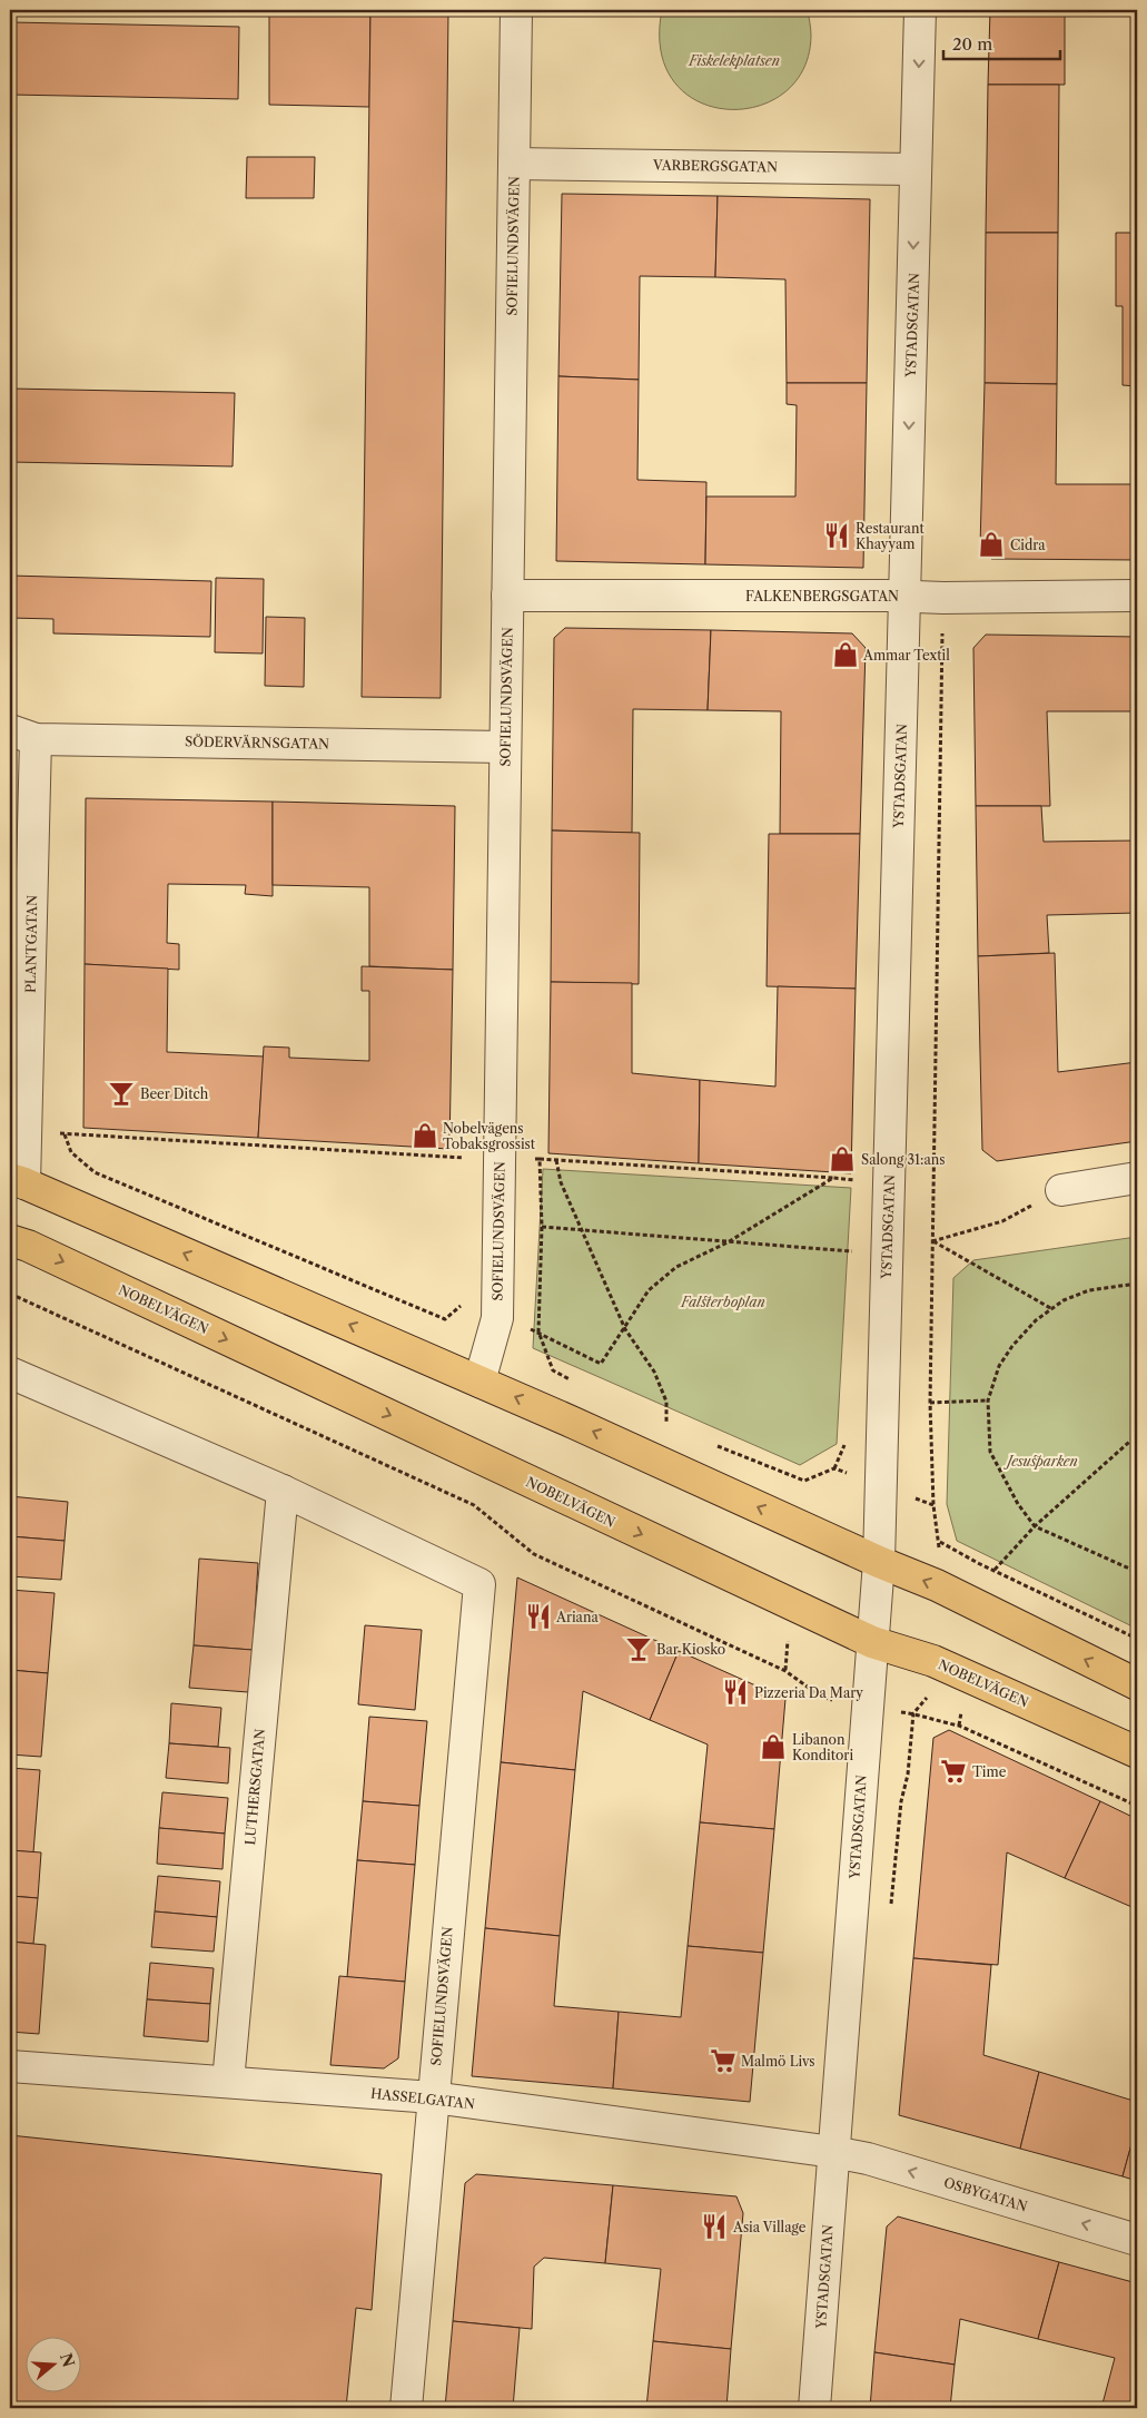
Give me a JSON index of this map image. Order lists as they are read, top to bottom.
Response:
{
  "streets": {
    "main road": ["NOBELVÄGEN"],
    "street": [
      "VARBERGSGATAN",
      "SOFIELUNDSVÄGEN",
      "YSTADSGATAN",
      "FALKENBERGSGATAN",
      "SÖDERVÄRNSGATAN",
      "PLANTGATAN",
      "LUTHERSGATAN",
      "HASSELGATAN",
      "OSBYGATAN"
    ]
  },
  "crossings": [
    ["VARBERGSGATAN", "SOFIELUNDSVÄGEN"],
    ["VARBERGSGATAN", "YSTADSGATAN"],
    ["SOFIELUNDSVÄGEN", "FALKENBERGSGATAN"],
    ["SOFIELUNDSVÄGEN", "SÖDERVÄRNSGATAN"],
    ["SOFIELUNDSVÄGEN", "LUTHERSGATAN"],
    ["SOFIELUNDSVÄGEN", "HASSELGATAN"],
    ["YSTADSGATAN", "FALKENBERGSGATAN"],
    ["YSTADSGATAN", "NOBELVÄGEN"],
    ["YSTADSGATAN", "HASSELGATAN"],
    ["YSTADSGATAN", "OSBYGATAN"],
    ["SÖDERVÄRNSGATAN", "PLANTGATAN"],
    ["LUTHERSGATAN", "HASSELGATAN"],
    ["HASSELGATAN", "OSBYGATAN"]
  ],
  "one_way": ["OSBYGATAN"],
  "parks": ["Fiskelekplatsen", "Falsterboplan", "Jesusparken"],
  "places": {
    "restaurant": [
      "Restaurant Khayyam",
      "Ariana",
      "Pizzeria Da Mary",
      "Asia Village"
    ],
    "shop": [
      "Cidra",
      "Ammar Textil",
      "Nobelvägens Tobaksgrossist",
      "Salong 31:ans",
      "Libanon Konditori"
    ],
    "bar": ["Beer Ditch", "Bar Kiosko"],
    "supermarket": ["Time", "Malmö Livs"]
  },
  "scale_bar": "20 m",
  "north": "right"
}
